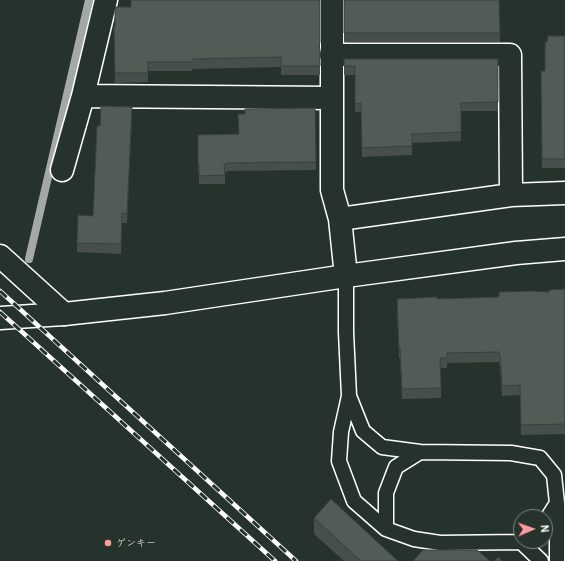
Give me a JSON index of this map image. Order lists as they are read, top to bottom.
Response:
{
  "places": ["ゲンキー"],
  "north": "right"
}
